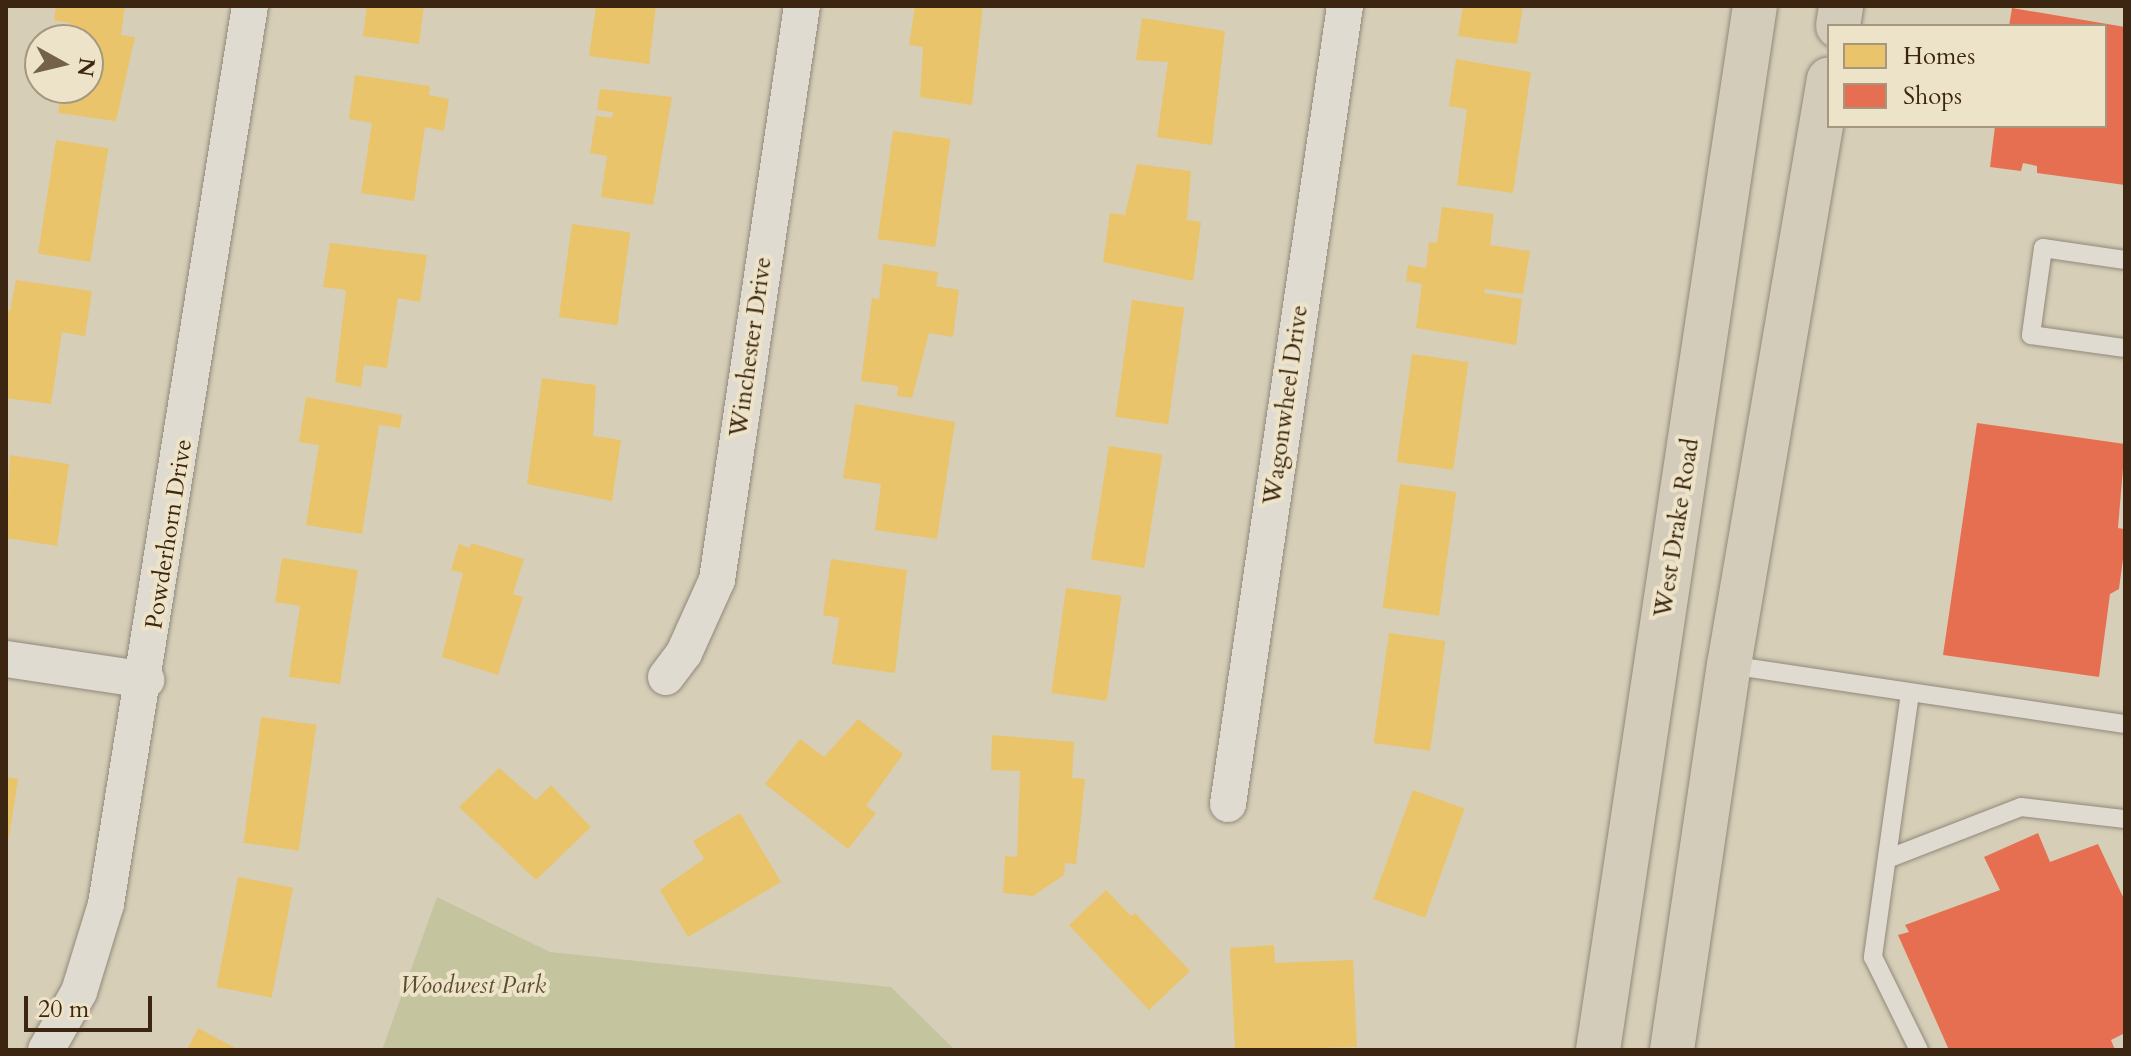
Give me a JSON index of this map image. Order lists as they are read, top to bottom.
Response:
{
  "streets": {
    "main road": ["West Drake Road"],
    "street": ["Winchester Drive", "Wagonwheel Drive", "Powderhorn Drive"]
  },
  "parks": ["Woodwest Park"],
  "legend": ["Homes", "Shops"],
  "scale_bar": "20 m",
  "north": "right"
}
